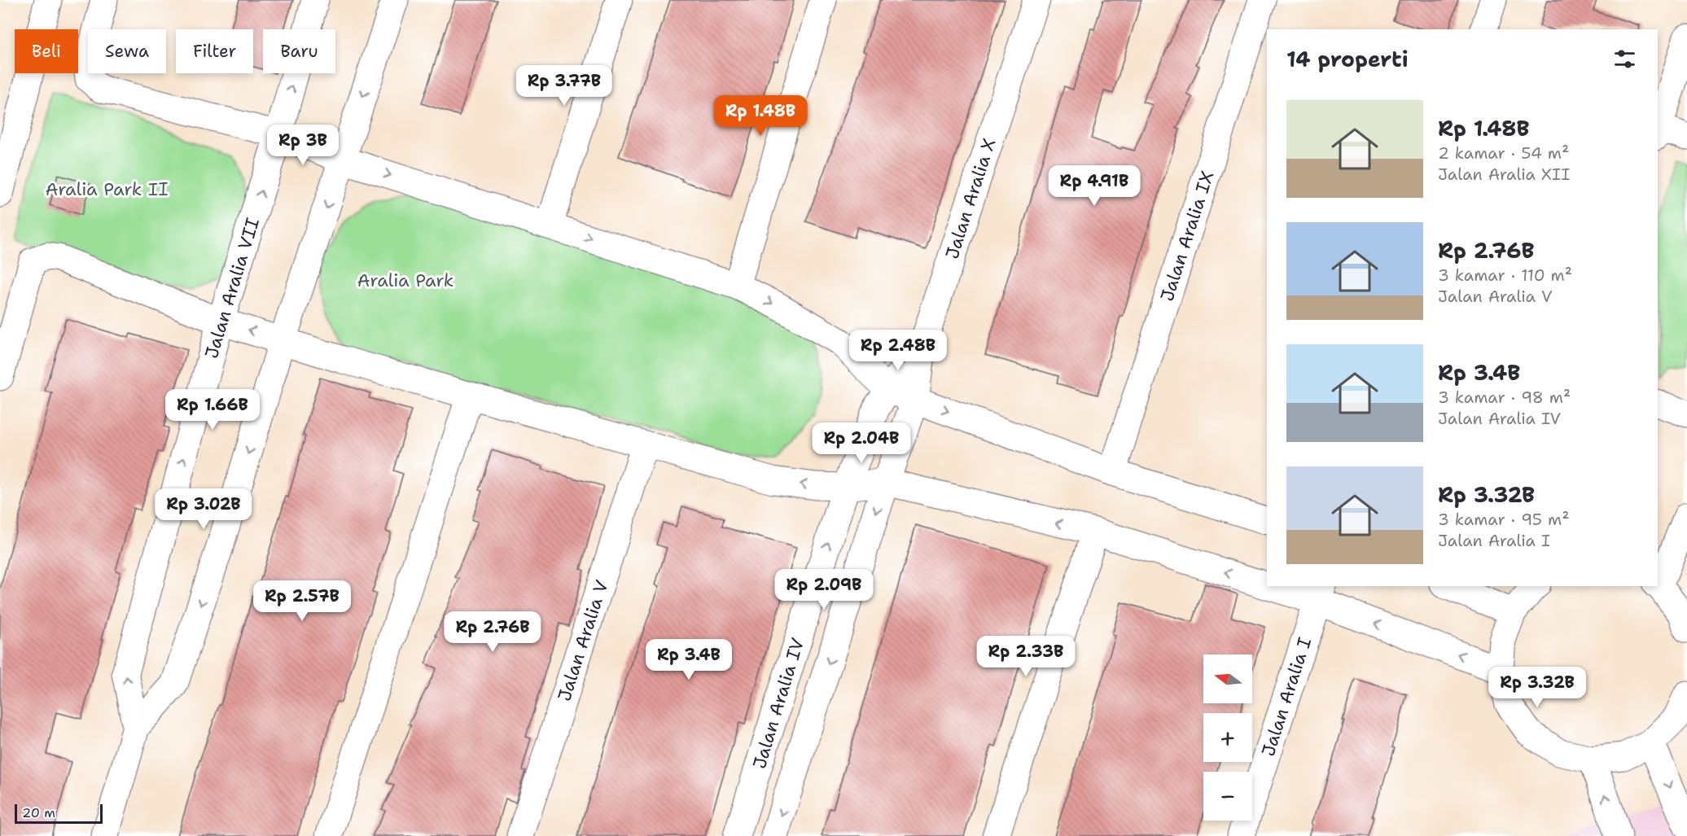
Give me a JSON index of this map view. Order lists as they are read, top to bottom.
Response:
{
  "streets": {
    "street": [
      "Jalan Aralia X",
      "Jalan Aralia IX",
      "Jalan Aralia VII",
      "Jalan Aralia V",
      "Jalan Aralia I",
      "Jalan Aralia IV"
    ]
  },
  "crossings": [
    ["Jalan Aralia X", "Jalan Aralia IV"]
  ],
  "one_way": ["Jalan Aralia IV"],
  "parks": ["Aralia Park II", "Aralia Park"],
  "scale_bar": "20 m",
  "north": "left",
  "page": {
    "chip": [
      "Beli",
      "Sewa",
      "Filter",
      "Baru"
    ],
    "heading": "14 properti",
    "price": [
      "Rp 3.77B",
      "Rp 1.48B",
      "Rp 3B",
      "Rp 4.91B",
      "Rp 2.48B",
      "Rp 1.66B",
      "Rp 2.04B",
      "Rp 3.02B",
      "Rp 2.09B",
      "Rp 2.57B",
      "Rp 2.76B",
      "Rp 2.33B",
      "Rp 3.4B",
      "Rp 3.32B"
    ],
    "list": [
      {
        "name": "Rp 1.48B",
        "note": "2 kamar · 54 m² · Jalan Aralia XII"
      },
      {
        "name": "Rp 2.76B",
        "note": "3 kamar · 110 m² · Jalan Aralia V"
      },
      {
        "name": "Rp 3.4B",
        "note": "3 kamar · 98 m² · Jalan Aralia IV"
      },
      {
        "name": "Rp 3.32B",
        "note": "3 kamar · 95 m² · Jalan Aralia I"
      }
    ],
    "map_buttons": ["+", "−"],
    "scale": "20 m"
  }
}
